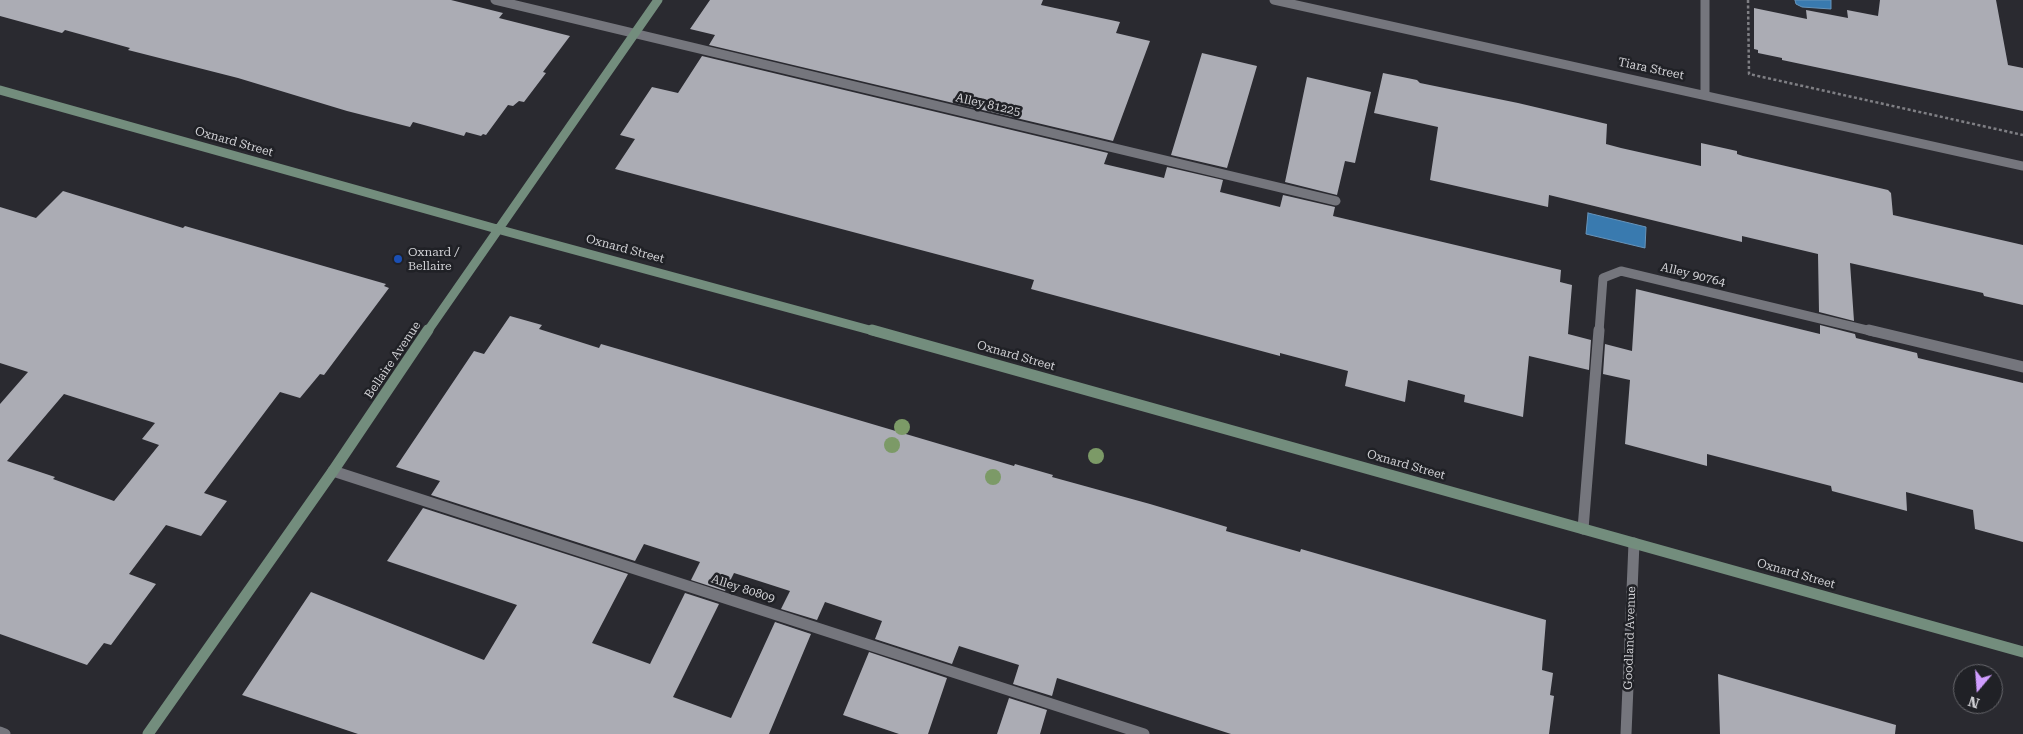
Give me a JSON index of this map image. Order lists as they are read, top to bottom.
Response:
{
  "streets": {
    "main road": ["Oxnard Street", "Bellaire Avenue"],
    "street": [
      "Tiara Street",
      "Alley 81225",
      "Alley 90764",
      "Alley 80809",
      "Goodland Avenue"
    ]
  },
  "crossings": [
    ["Alley 81225", "Bellaire Avenue"],
    ["Oxnard Street", "Alley 90764"],
    ["Oxnard Street", "Bellaire Avenue"],
    ["Oxnard Street", "Goodland Avenue"],
    ["Bellaire Avenue", "Alley 80809"]
  ],
  "places": ["Oxnard / Bellaire"],
  "north": "bottom"
}
